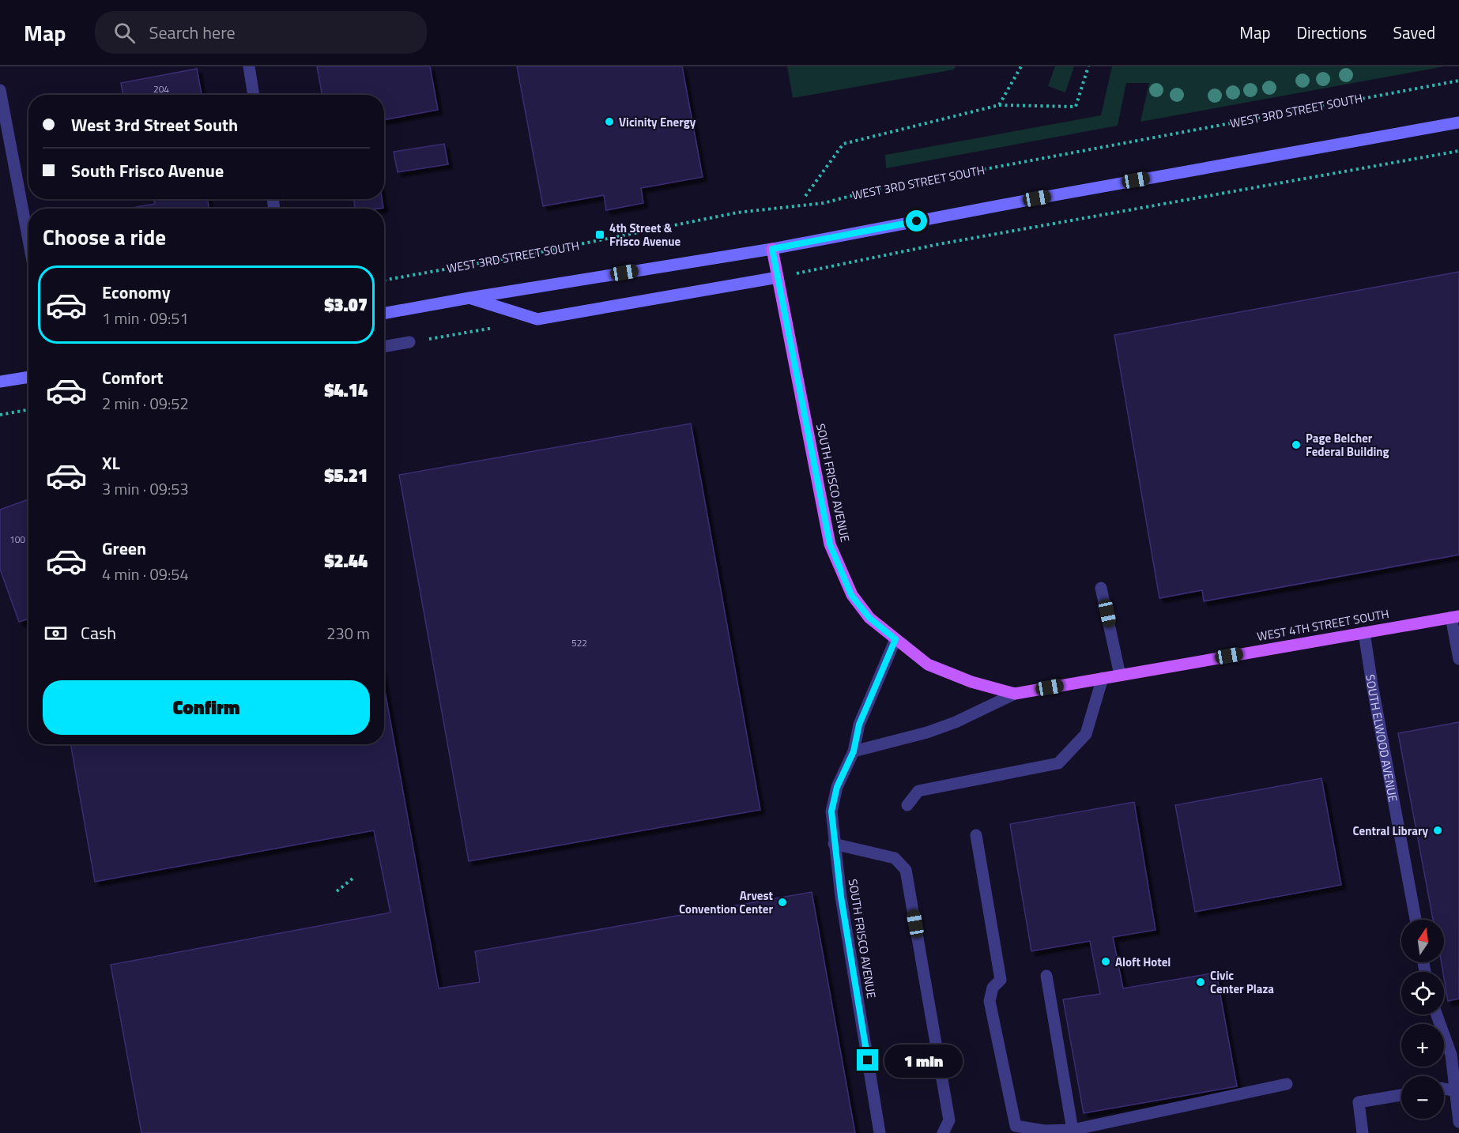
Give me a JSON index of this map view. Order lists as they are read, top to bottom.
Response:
{
  "streets": {
    "main road": ["SOUTH FRISCO AVENUE", "WEST 4TH STREET SOUTH"],
    "street": ["SOUTH ELWOOD AVENUE"],
    "path": ["WEST 3RD STREET SOUTH"]
  },
  "crossings": [
    ["SOUTH FRISCO AVENUE", "WEST 4TH STREET SOUTH"],
    ["WEST 4TH STREET SOUTH", "SOUTH ELWOOD AVENUE"]
  ],
  "places": {
    "other": [
      "Vicinity Energy",
      "Page Belcher Federal Building",
      "Central Library",
      "Arvest Convention Center",
      "Aloft Hotel",
      "Civic Center Plaza"
    ],
    "transit": ["4th Street & Frisco Avenue"]
  },
  "house_numbers": ["204", "100", "522"],
  "north": "top",
  "page": {
    "header": "Map",
    "search": "Search here",
    "nav": ["Map", "Directions", "Saved"],
    "banner": ["West 3rd Street South", "South Frisco Avenue"],
    "heading": "Choose a ride",
    "list": [
      {
        "name": "Economy",
        "note": "1 min · 09:51",
        "value": "$3.07"
      },
      {
        "name": "Comfort",
        "note": "2 min · 09:52",
        "value": "$4.14"
      },
      {
        "name": "XL",
        "note": "3 min · 09:53",
        "value": "$5.21"
      },
      {
        "name": "Green",
        "note": "4 min · 09:54",
        "value": "$2.44"
      }
    ],
    "pay": ["Cash", "230 m"],
    "buttons": "Confirm",
    "map_buttons": ["+", "−"],
    "bubble": "1 min"
  }
}
